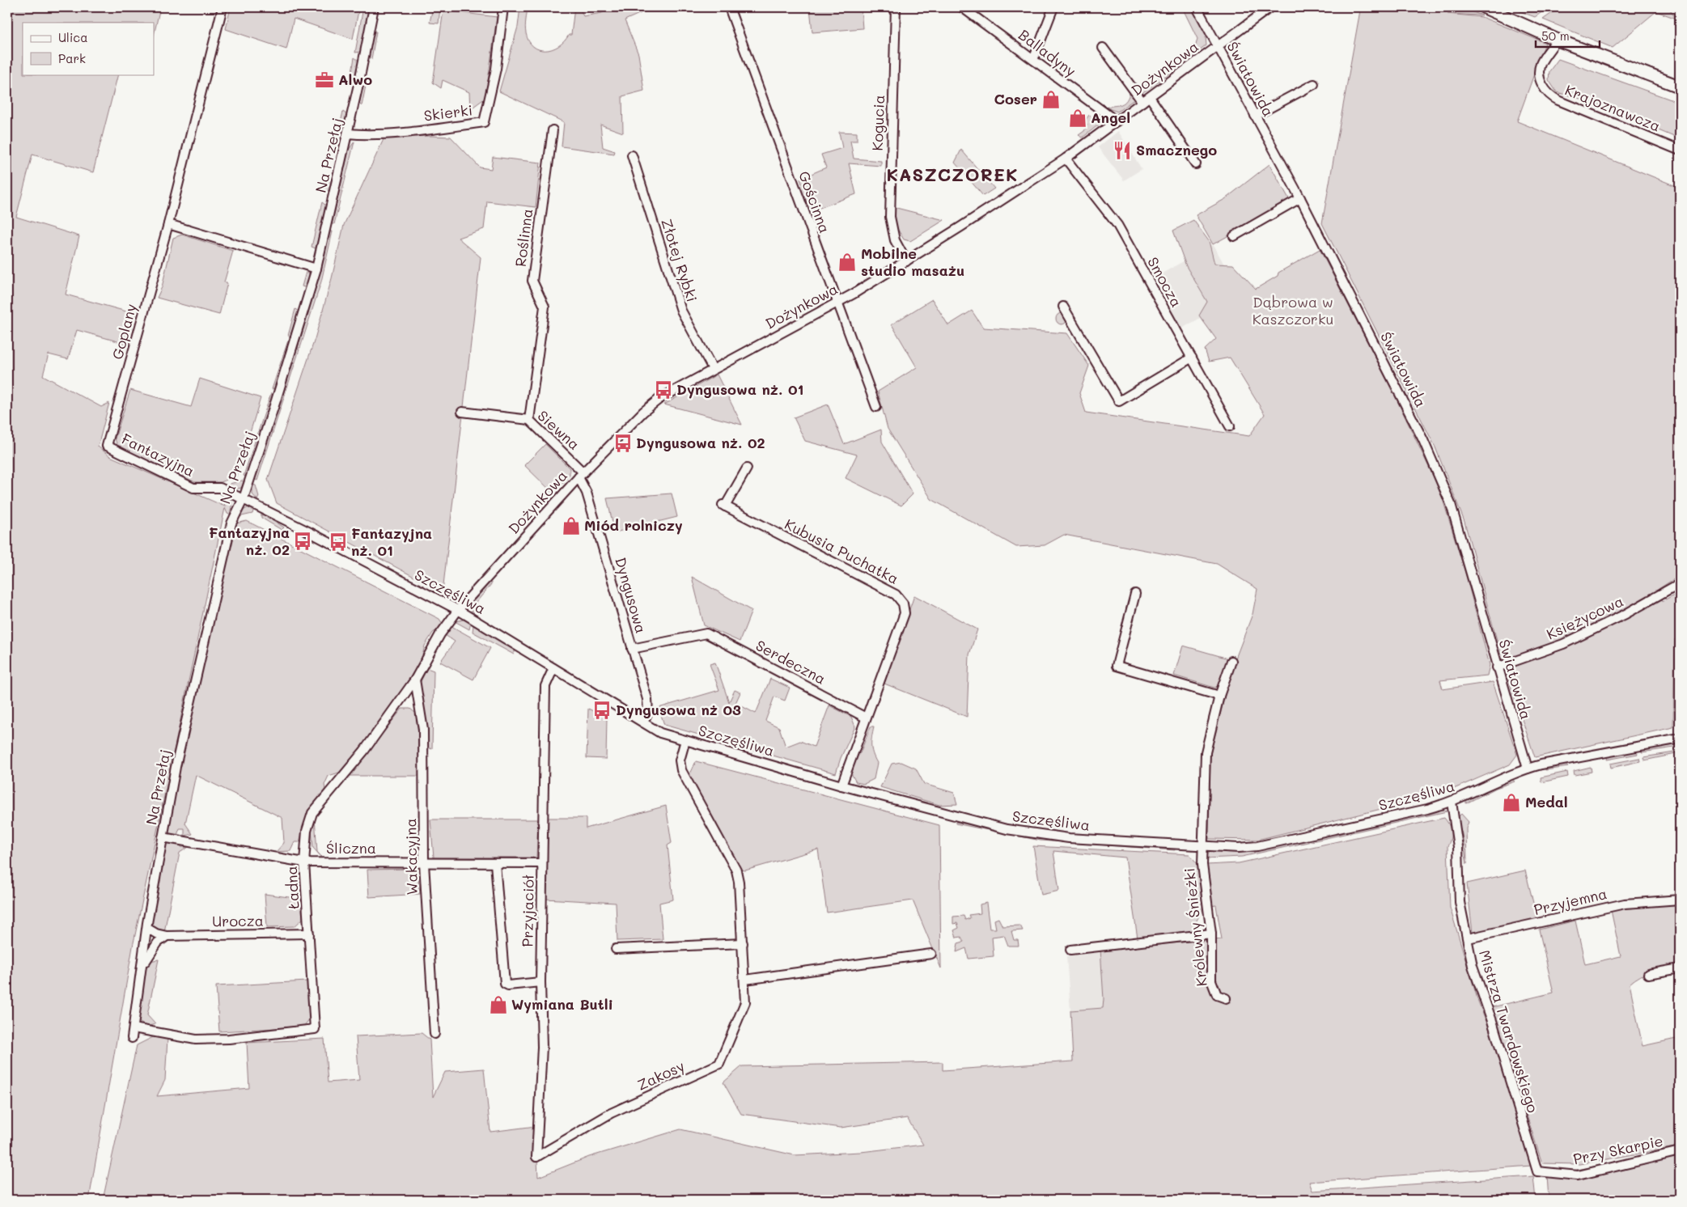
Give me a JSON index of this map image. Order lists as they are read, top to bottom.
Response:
{
  "streets": {
    "street": [
      "Balladyny",
      "Dożynkowa",
      "Światowida",
      "Krajoznawcza",
      "Skierki",
      "Kogucia",
      "Na Przełaj",
      "Gościnna",
      "Roślinna",
      "Złotej Rybki",
      "Smocza",
      "Goplany",
      "Siewna",
      "Fantazyjna",
      "Kubusia Puchatka",
      "Szczęśliwa",
      "Dyngusowa",
      "Księżycowa",
      "Serdeczna",
      "Śliczna",
      "Wakacyjna",
      "Ładna",
      "Przyjemna",
      "Przyjaciół",
      "Urocza",
      "Królewny Śnieżki",
      "Mistrza Twardowskiego",
      "Zakosy",
      "Przy Skarpie"
    ]
  },
  "crossings": [
    ["Balladyny", "Dożynkowa"],
    ["Dożynkowa", "Światowida"],
    ["Dożynkowa", "Kogucia"],
    ["Dożynkowa", "Gościnna"],
    ["Dożynkowa", "Złotej Rybki"],
    ["Dożynkowa", "Smocza"],
    ["Dożynkowa", "Siewna"],
    ["Dożynkowa", "Szczęśliwa"],
    ["Dożynkowa", "Dyngusowa"],
    ["Dożynkowa", "Ładna"],
    ["Światowida", "Szczęśliwa"],
    ["Światowida", "Księżycowa"],
    ["Skierki", "Na Przełaj"],
    ["Na Przełaj", "Fantazyjna"],
    ["Na Przełaj", "Szczęśliwa"],
    ["Na Przełaj", "Śliczna"],
    ["Na Przełaj", "Ładna"],
    ["Na Przełaj", "Urocza"],
    ["Roślinna", "Siewna"],
    ["Goplany", "Fantazyjna"],
    ["Siewna", "Dyngusowa"],
    ["Fantazyjna", "Szczęśliwa"],
    ["Kubusia Puchatka", "Serdeczna"],
    ["Szczęśliwa", "Dyngusowa"],
    ["Szczęśliwa", "Ładna"],
    ["Szczęśliwa", "Przyjaciół"],
    ["Szczęśliwa", "Królewny Śnieżki"],
    ["Szczęśliwa", "Mistrza Twardowskiego"],
    ["Szczęśliwa", "Zakosy"],
    ["Dyngusowa", "Serdeczna"],
    ["Śliczna", "Wakacyjna"],
    ["Śliczna", "Ładna"],
    ["Śliczna", "Przyjaciół"],
    ["Wakacyjna", "Ładna"],
    ["Ładna", "Urocza"],
    ["Przyjemna", "Mistrza Twardowskiego"],
    ["Przyjaciół", "Zakosy"],
    ["Mistrza Twardowskiego", "Przy Skarpie"]
  ],
  "districts": ["KASZCZOREK"],
  "parks": ["Dąbrowa w Kaszczorku"],
  "places": {
    "office": ["Alwo"],
    "shop": [
      "Coser",
      "Angel",
      "Mobilne studio masażu",
      "Miód rolniczy",
      "Medal",
      "Wymiana Butli"
    ],
    "restaurant": ["Smacznego"],
    "bus stop": [
      "Dyngusowa nż. 01",
      "Dyngusowa nż. 02",
      "Fantazyjna nż. 02",
      "Fantazyjna nż. 01",
      "Dyngusowa nż 03"
    ]
  },
  "legend": ["Ulica", "Park"],
  "scale_bar": "50 m"
}
